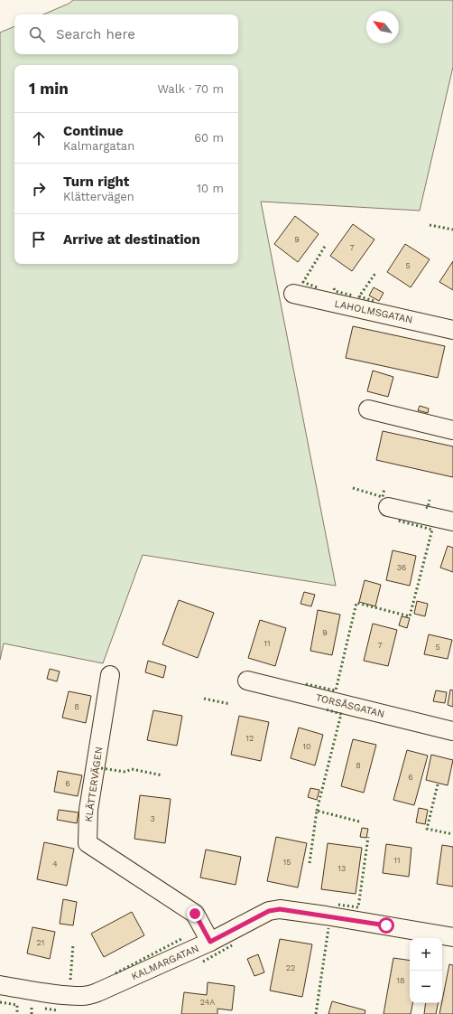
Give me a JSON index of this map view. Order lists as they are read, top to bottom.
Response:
{
  "streets": {
    "street": [
      "LAHOLMSGATAN",
      "TORSÅSGATAN",
      "KLÄTTERVÄGEN",
      "KALMARGATAN"
    ]
  },
  "crossings": [
    ["KLÄTTERVÄGEN", "KALMARGATAN"]
  ],
  "house_numbers": [
    "9",
    "7",
    "5",
    "36",
    "9",
    "11",
    "7",
    "5",
    "8",
    "12",
    "10",
    "8",
    "6",
    "6",
    "3",
    "11",
    "15",
    "4",
    "13",
    "21",
    "22",
    "18",
    "24A"
  ],
  "north": "top left",
  "page": {
    "search": "Search here",
    "heading": ["1 min", "Walk · 70 m"],
    "list": [
      ["Continue", "Kalmargatan", "60 m"],
      ["Turn right", "Klättervägen", "10 m"],
      "Arrive at destination"
    ],
    "map_buttons": ["+", "−"]
  }
}
